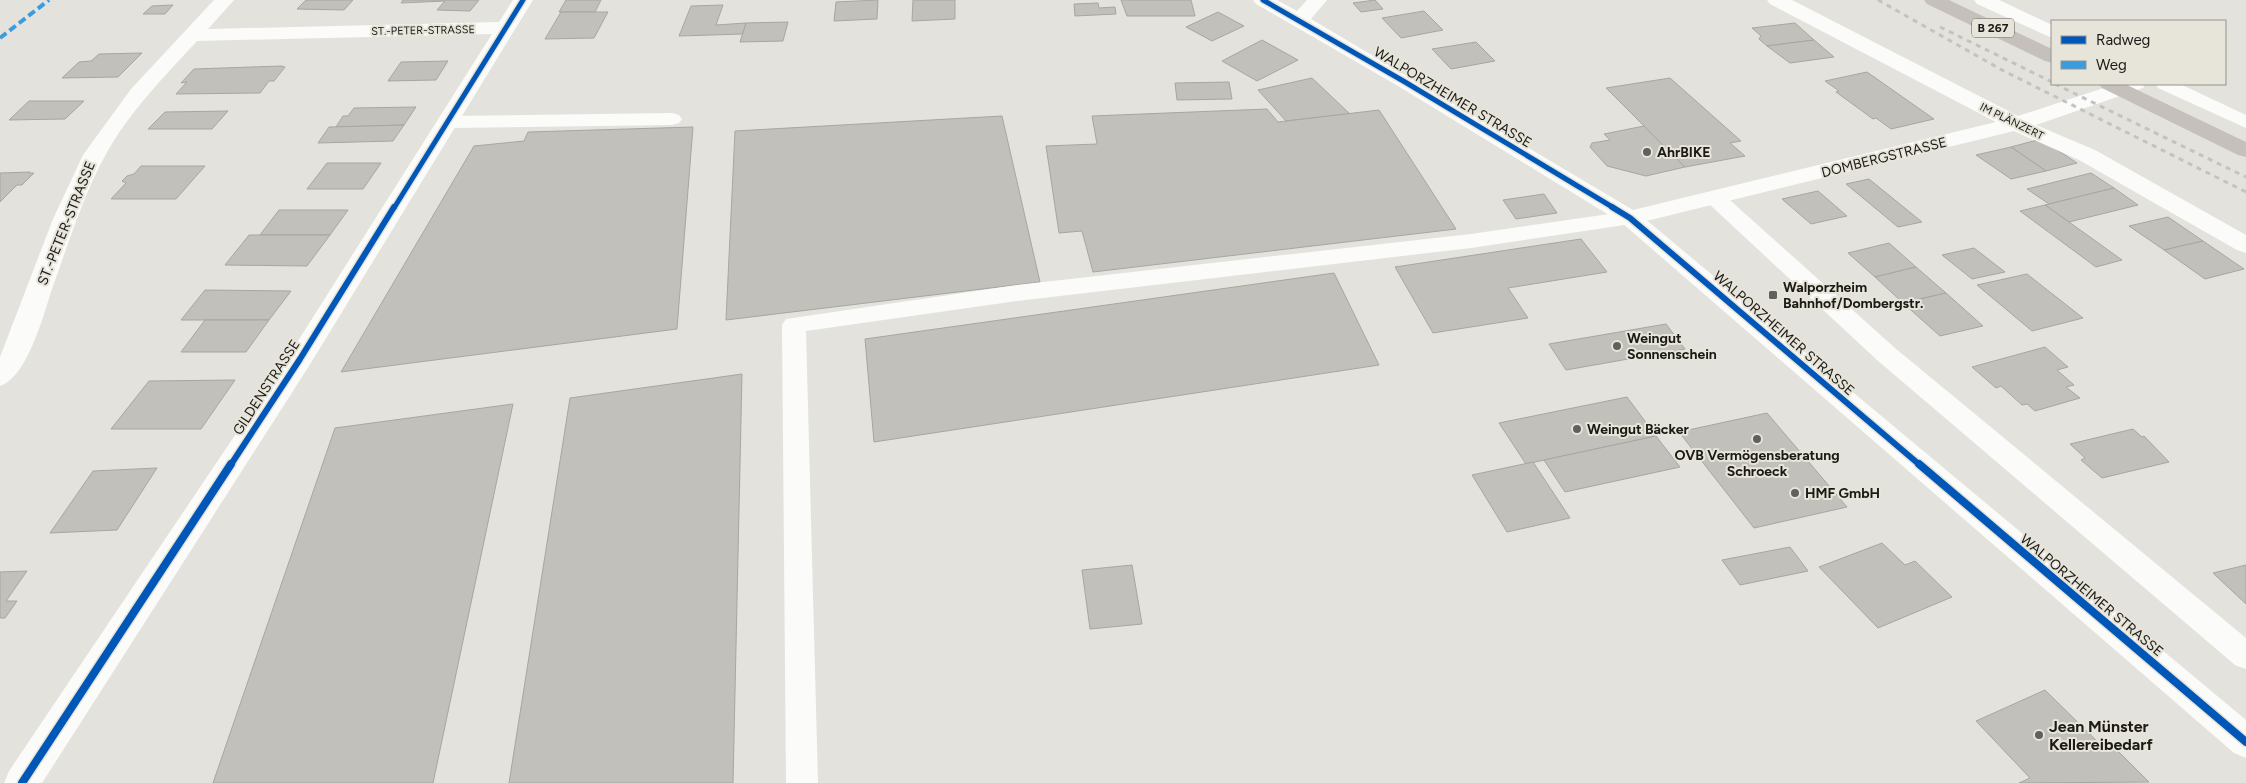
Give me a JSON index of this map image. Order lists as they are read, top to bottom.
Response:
{
  "streets": {
    "main road": ["B 267"],
    "street": [
      "ST.-PETER-STRASSE",
      "WALPORZHEIMER STRASSE",
      "IM PLÄNZERT",
      "DOMBERGSTRASSE",
      "GILDENSTRASSE"
    ]
  },
  "crossings": [
    ["ST.-PETER-STRASSE", "GILDENSTRASSE"],
    ["WALPORZHEIMER STRASSE", "DOMBERGSTRASSE"],
    ["IM PLÄNZERT", "DOMBERGSTRASSE"]
  ],
  "places": {
    "other": [
      "AhrBIKE",
      "Weingut Sonnenschein",
      "Weingut Bäcker",
      "OVB Vermögensberatung Schroeck",
      "HMF GmbH",
      "Jean Münster Kellereibedarf"
    ],
    "transit": ["Walporzheim Bahnhof/Dombergstr."]
  },
  "legend": ["Radweg", "Weg"]
}
